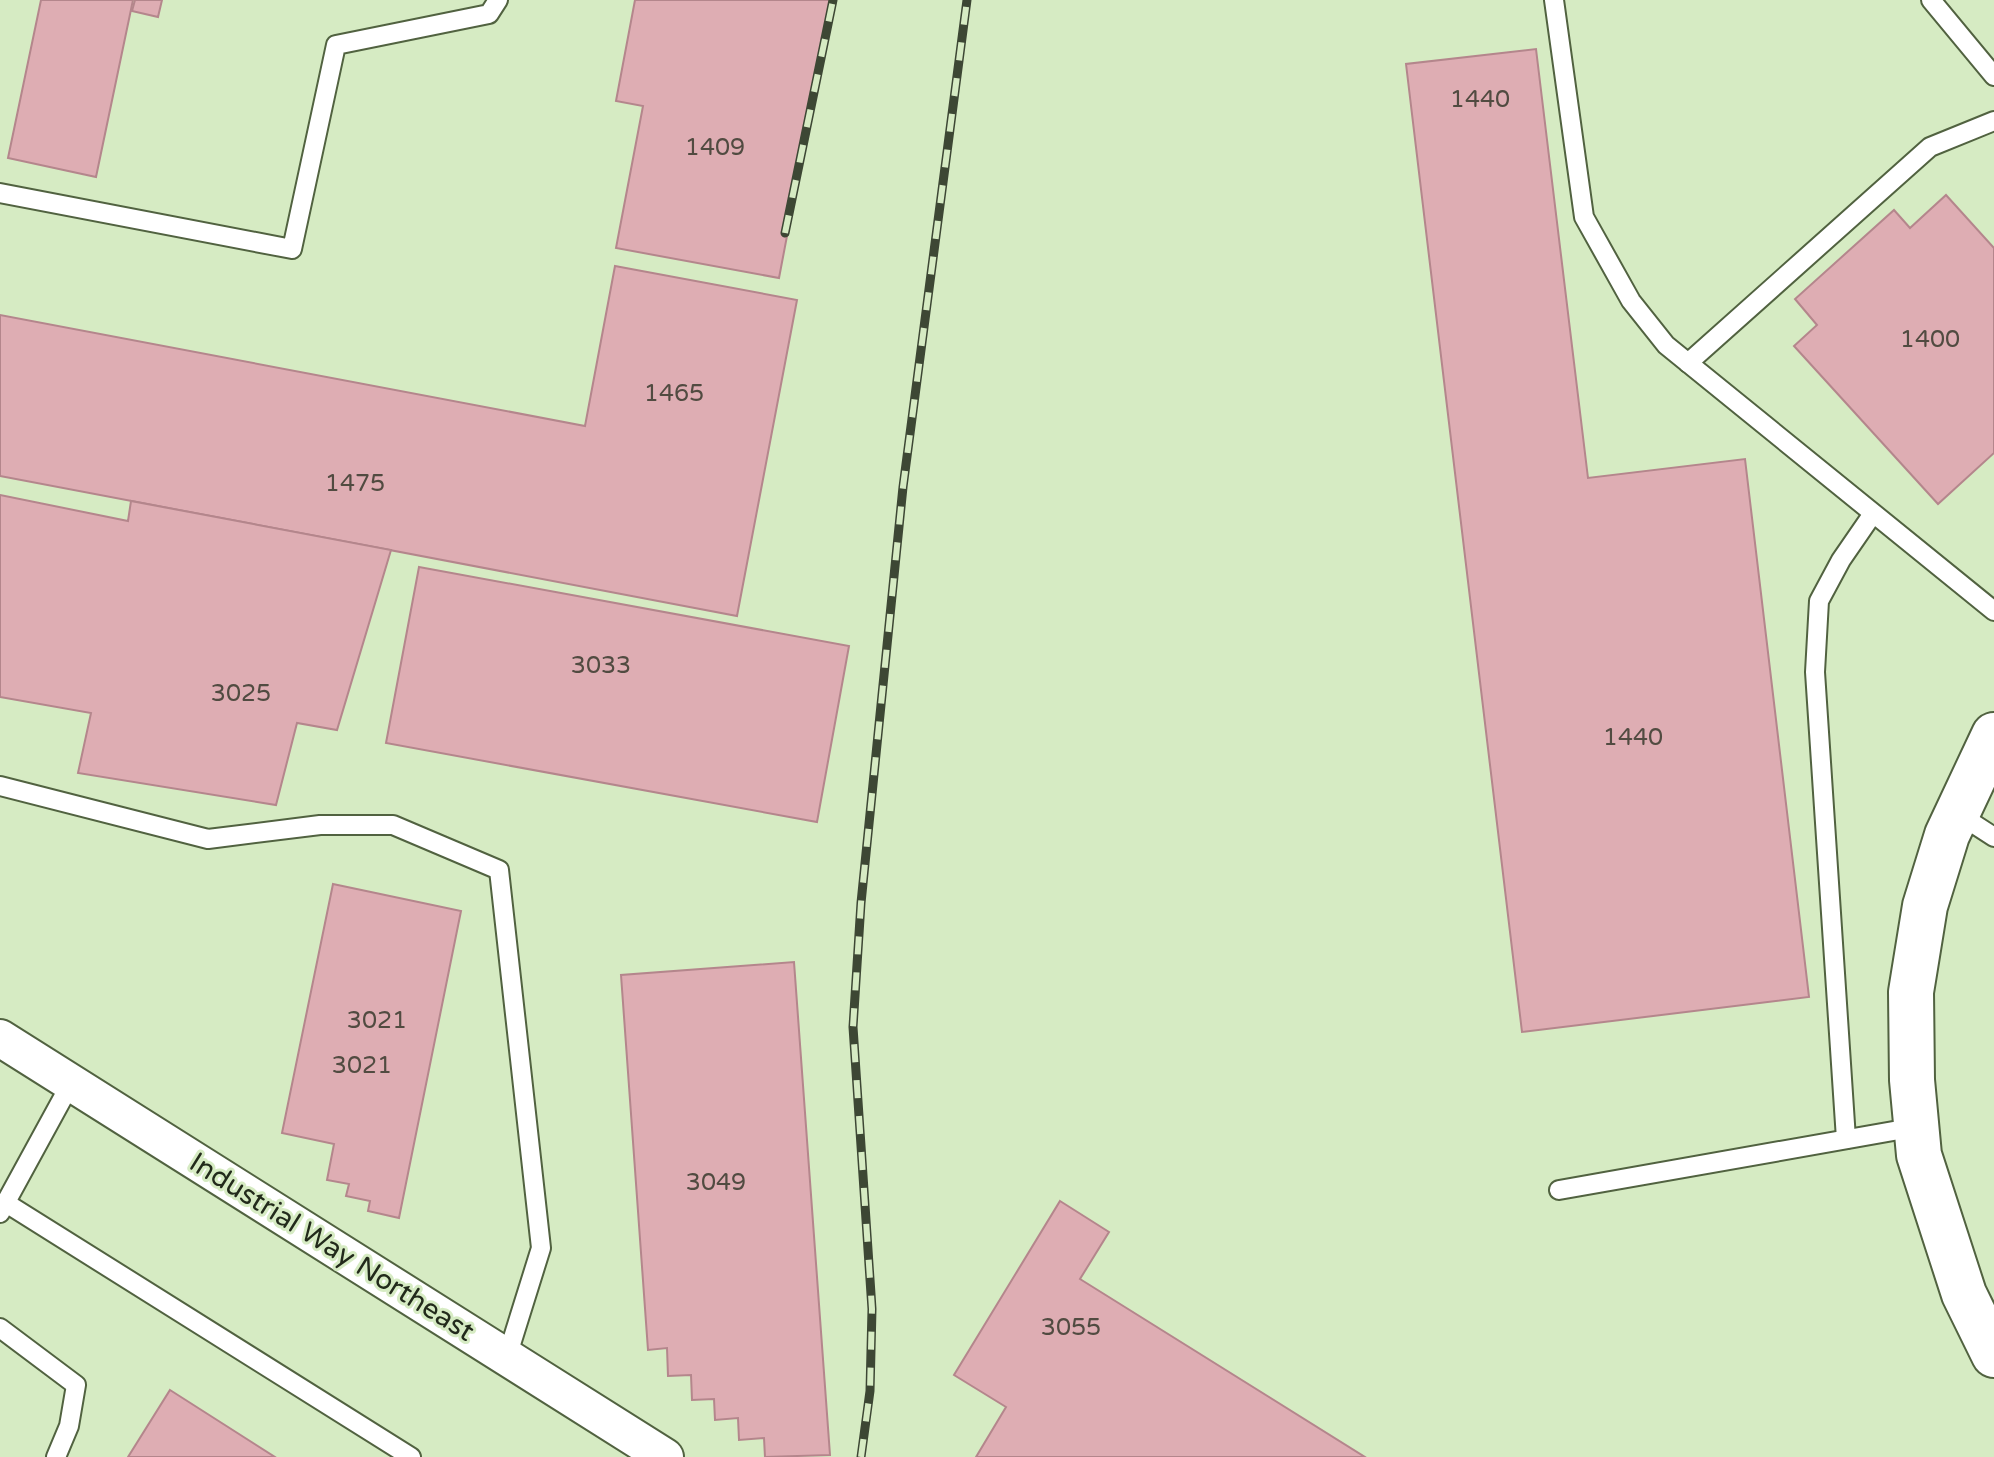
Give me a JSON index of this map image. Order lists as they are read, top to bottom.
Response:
{
  "streets": {
    "street": ["Industrial Way Northeast"]
  },
  "house_numbers": [
    "1440",
    "1409",
    "1400",
    "1465",
    "1475",
    "3033",
    "3025",
    "1440",
    "3021",
    "3021",
    "3049",
    "3055"
  ]
}
